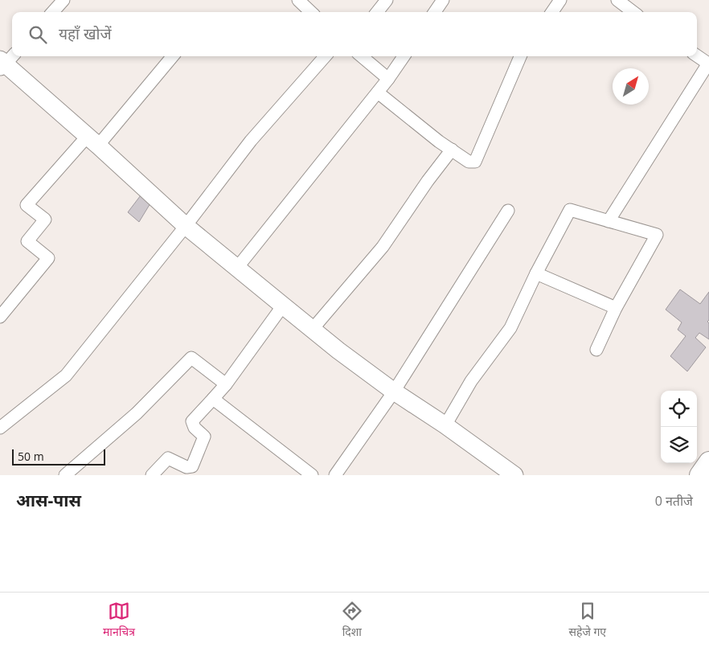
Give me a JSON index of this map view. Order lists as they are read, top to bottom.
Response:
{
  "scale_bar": "50 m",
  "north": "top right",
  "page": {
    "search": "यहाँ खोजें",
    "scale": "50 m",
    "heading": ["आस-पास", "0 नतीजे"],
    "nav": ["मानचित्र", "दिशा", "सहेजे गए"]
  }
}
